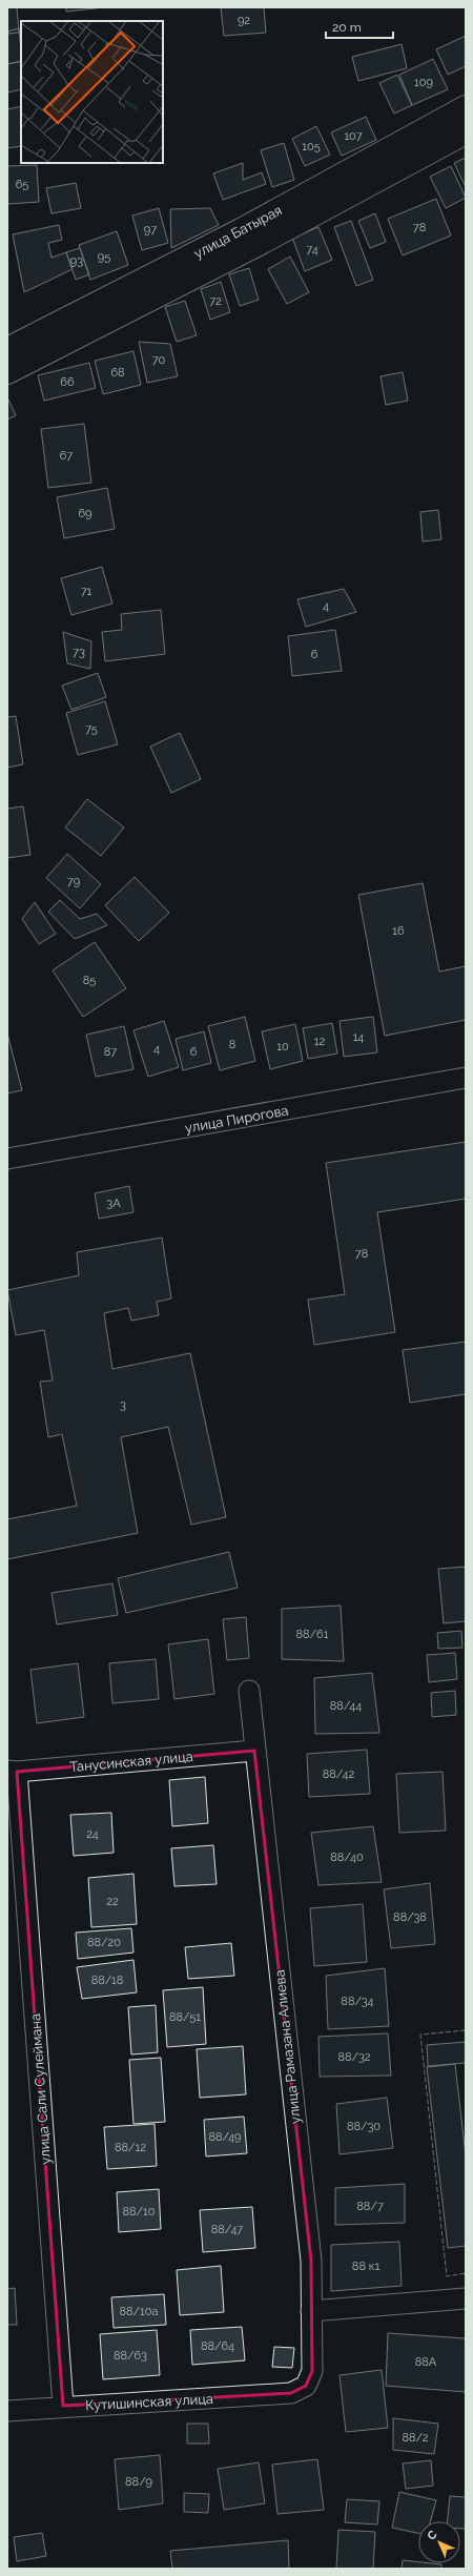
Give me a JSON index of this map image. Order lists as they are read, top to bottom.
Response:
{
  "streets": {
    "main road": ["улица Батырая"],
    "street": [
      "улица Пирогова",
      "Танусинская улица",
      "улица Рамазана Алиева",
      "улица Сали Сулеймана",
      "Кутишинская улица"
    ]
  },
  "crossings": [
    ["Танусинская улица", "улица Рамазана Алиева"],
    ["Танусинская улица", "улица Сали Сулеймана"],
    ["улица Рамазана Алиева", "Кутишинская улица"],
    ["улица Сали Сулеймана", "Кутишинская улица"]
  ],
  "house_numbers": [
    "92",
    "109",
    "107",
    "105",
    "65",
    "78",
    "97",
    "74",
    "95",
    "93",
    "72",
    "70",
    "68",
    "66",
    "67",
    "69",
    "71",
    "4",
    "73",
    "6",
    "75",
    "79",
    "16",
    "85",
    "14",
    "12",
    "8",
    "10",
    "4",
    "87",
    "6",
    "3А",
    "78",
    "3",
    "88/61",
    "88/44",
    "88/42",
    "24",
    "88/40",
    "22",
    "88/38",
    "88/20",
    "88/18",
    "88/34",
    "88/51",
    "88/32",
    "88/30",
    "88/49",
    "88/12",
    "88/7",
    "88/10",
    "88/47",
    "88 к1",
    "88/10а",
    "88/64",
    "88/63",
    "88А",
    "88/2",
    "88/9"
  ],
  "scale_bar": "20 m",
  "north": "top left"
}
